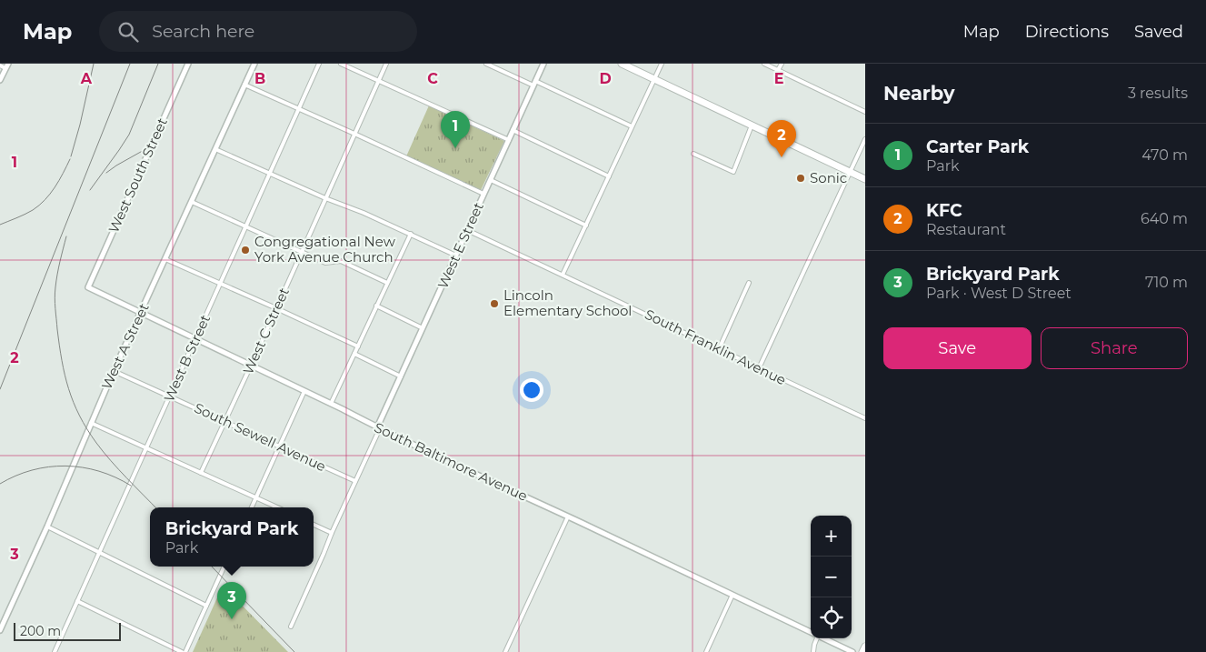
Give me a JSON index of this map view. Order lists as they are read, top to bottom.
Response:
{
  "streets": {
    "street": [
      "West South Street",
      "West E Street",
      "West C Street",
      "West A Street",
      "South Franklin Avenue",
      "West B Street",
      "South Sewell Avenue",
      "South Baltimore Avenue"
    ]
  },
  "crossings": [
    ["West South Street", "South Baltimore Avenue"],
    ["West E Street", "South Franklin Avenue"],
    ["West E Street", "South Sewell Avenue"],
    ["West E Street", "South Baltimore Avenue"],
    ["West C Street", "South Sewell Avenue"],
    ["West C Street", "South Baltimore Avenue"],
    ["West A Street", "South Sewell Avenue"],
    ["West A Street", "South Baltimore Avenue"],
    ["West B Street", "South Sewell Avenue"],
    ["West B Street", "South Baltimore Avenue"]
  ],
  "places": ["Sonic", "Congregational New York Avenue Church", "Lincoln Elementary School"],
  "scale_bar": "200 m",
  "page": {
    "header": "Map",
    "search": "Search here",
    "nav": ["Map", "Directions", "Saved"],
    "heading": ["Nearby", "3 results"],
    "pins": ["1", "2", "3"],
    "list": [
      {
        "mark": "1",
        "name": "Carter Park",
        "note": "Park",
        "value": "470 m"
      },
      {
        "mark": "2",
        "name": "KFC",
        "note": "Restaurant",
        "value": "640 m"
      },
      {
        "mark": "3",
        "name": "Brickyard Park",
        "note": "Park · West D Street",
        "value": "710 m"
      }
    ],
    "buttons": ["Save", "Share"],
    "popup": ["Brickyard Park", "Park"],
    "map_buttons": ["+", "−"],
    "scale": "200 m"
  },
  "grid": {
    "columns": [
      "A",
      "B",
      "C",
      "D",
      "E"
    ],
    "rows": ["1", "2", "3"]
  }
}
